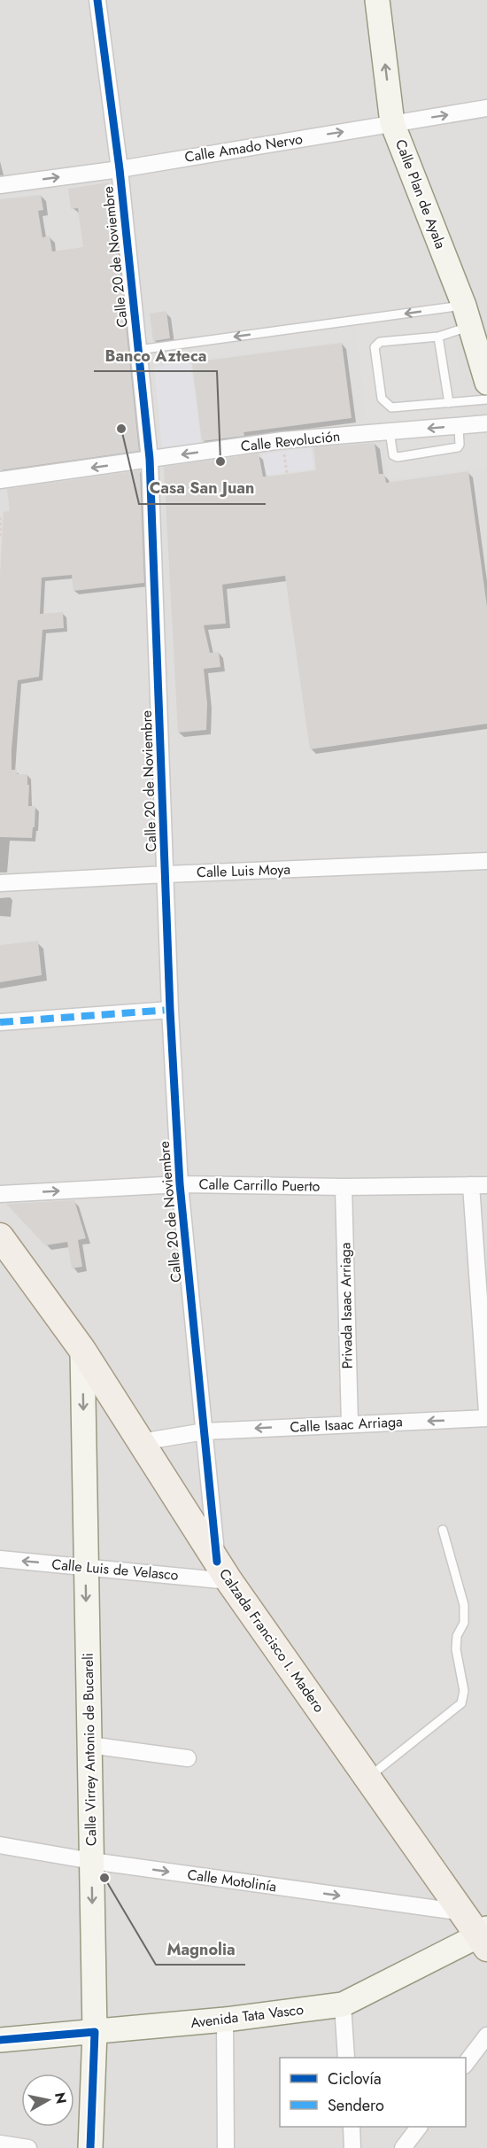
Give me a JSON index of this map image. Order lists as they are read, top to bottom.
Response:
{
  "streets": {
    "main road": ["Calzada Francisco I. Madero"],
    "street": [
      "Calle Amado Nervo",
      "Calle Plan de Ayala",
      "Calle 20 de Noviembre",
      "Calle Revolución",
      "Calle Luis Moya",
      "Calle Carrillo Puerto",
      "Privada Isaac Arriaga",
      "Calle Isaac Arriaga",
      "Calle Luis de Velasco",
      "Calle Virrey Antonio de Bucareli",
      "Calle Motolinía",
      "Avenida Tata Vasco"
    ]
  },
  "crossings": [
    ["Calle Amado Nervo", "Calle Plan de Ayala"],
    ["Calle Amado Nervo", "Calle 20 de Noviembre"],
    ["Calle 20 de Noviembre", "Calle Revolución"],
    ["Calle 20 de Noviembre", "Calle Luis Moya"],
    ["Calle 20 de Noviembre", "Calle Carrillo Puerto"],
    ["Calle 20 de Noviembre", "Calle Isaac Arriaga"],
    ["Calle 20 de Noviembre", "Calle Luis de Velasco"],
    ["Calle 20 de Noviembre", "Calzada Francisco I. Madero"],
    ["Calle Carrillo Puerto", "Privada Isaac Arriaga"],
    ["Privada Isaac Arriaga", "Calle Isaac Arriaga"],
    ["Calle Isaac Arriaga", "Calzada Francisco I. Madero"],
    ["Calle Luis de Velasco", "Calzada Francisco I. Madero"],
    ["Calle Luis de Velasco", "Calle Virrey Antonio de Bucareli"],
    ["Calzada Francisco I. Madero", "Calle Virrey Antonio de Bucareli"],
    ["Calzada Francisco I. Madero", "Calle Motolinía"],
    ["Calzada Francisco I. Madero", "Avenida Tata Vasco"],
    ["Calle Virrey Antonio de Bucareli", "Calle Motolinía"],
    ["Calle Virrey Antonio de Bucareli", "Avenida Tata Vasco"]
  ],
  "one_way": [
    "Calle Amado Nervo",
    "Calle Revolución",
    "Calle Carrillo Puerto",
    "Calle Isaac Arriaga",
    "Calle Luis de Velasco",
    "Calle Virrey Antonio de Bucareli",
    "Calle Motolinía"
  ],
  "places": ["Casa San Juan", "Banco Azteca", "Magnolia"],
  "legend": ["Ciclovía", "Sendero"],
  "north": "right"
}
